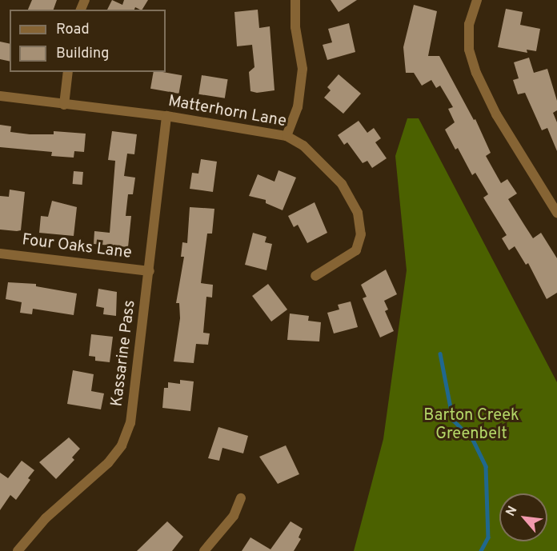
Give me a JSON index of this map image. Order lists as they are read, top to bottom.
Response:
{
  "streets": {
    "street": ["Matterhorn Lane", "Four Oaks Lane", "Kassarine Pass"]
  },
  "crossings": [
    ["Matterhorn Lane", "Kassarine Pass"],
    ["Four Oaks Lane", "Kassarine Pass"]
  ],
  "parks": ["Barton Creek Greenbelt"],
  "legend": ["Road", "Building"],
  "north": "top left"
}
